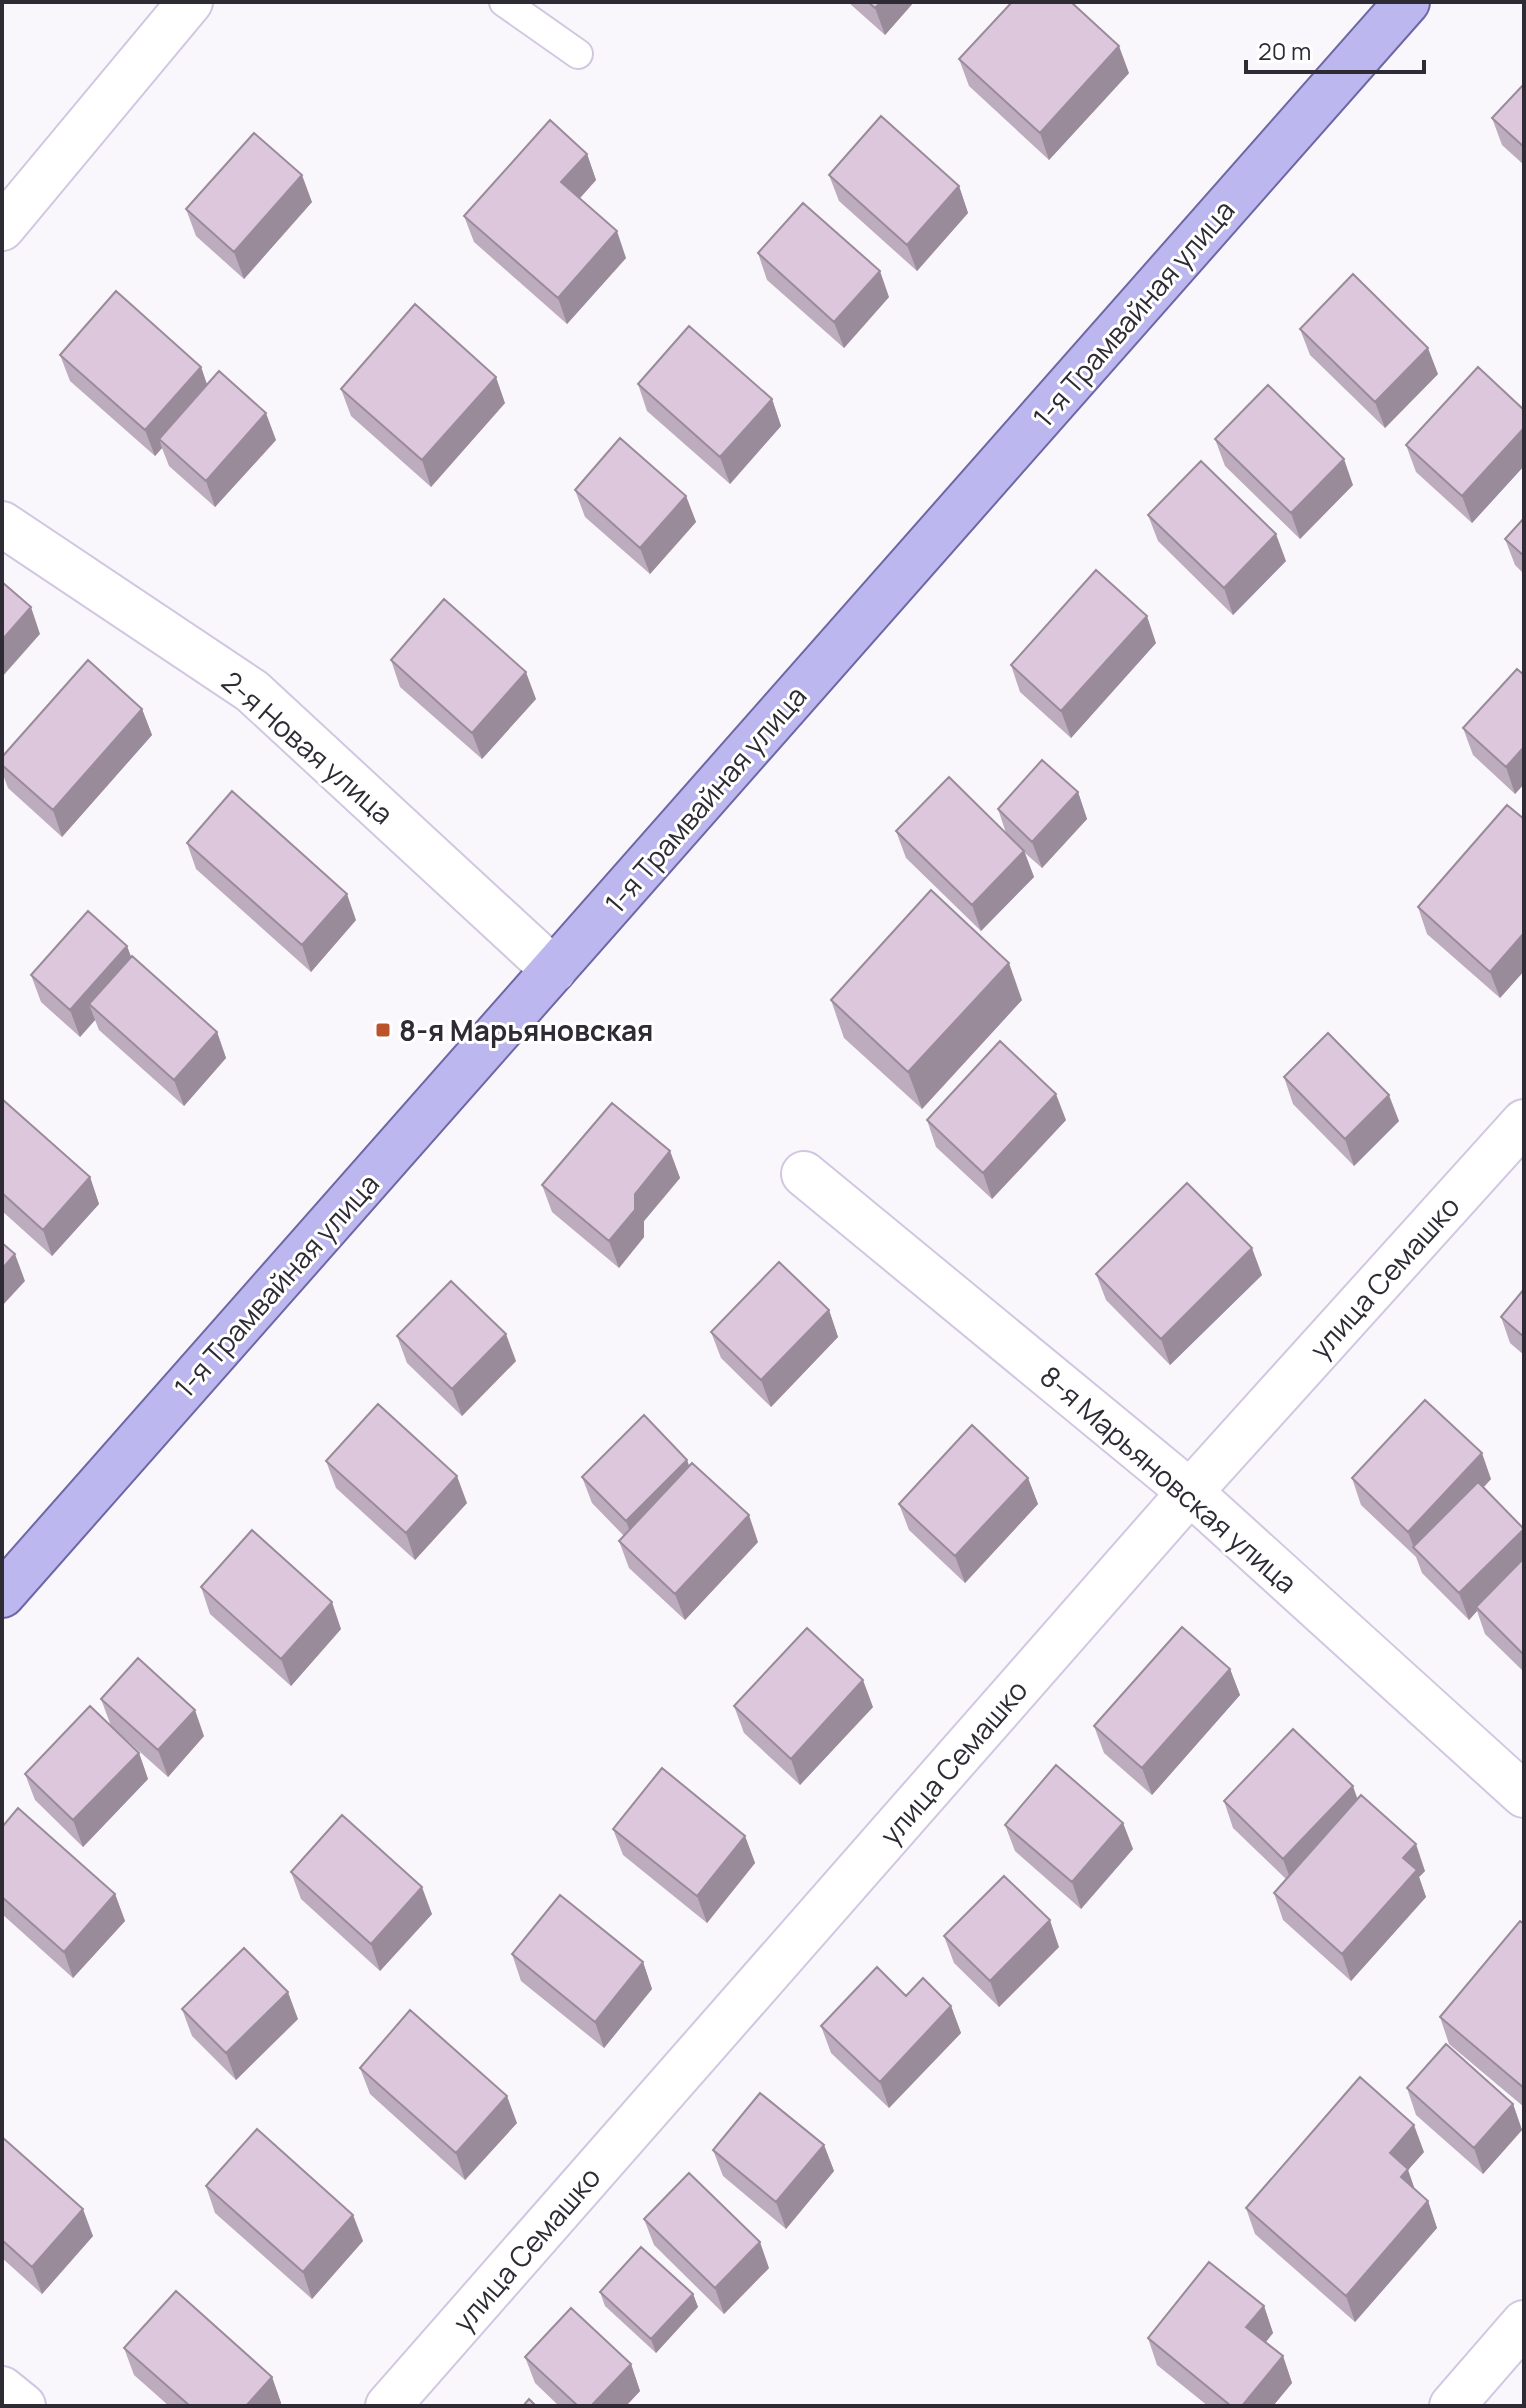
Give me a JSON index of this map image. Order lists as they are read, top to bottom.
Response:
{
  "streets": {
    "main road": ["1-я Трамвайная улица"],
    "street": ["2-я Новая улица", "улица Семашко", "8-я Марьяновская улица"]
  },
  "crossings": [
    ["1-я Трамвайная улица", "2-я Новая улица"],
    ["улица Семашко", "8-я Марьяновская улица"]
  ],
  "places": {
    "transit": ["8-я Марьяновская"]
  },
  "scale_bar": "20 m"
}
